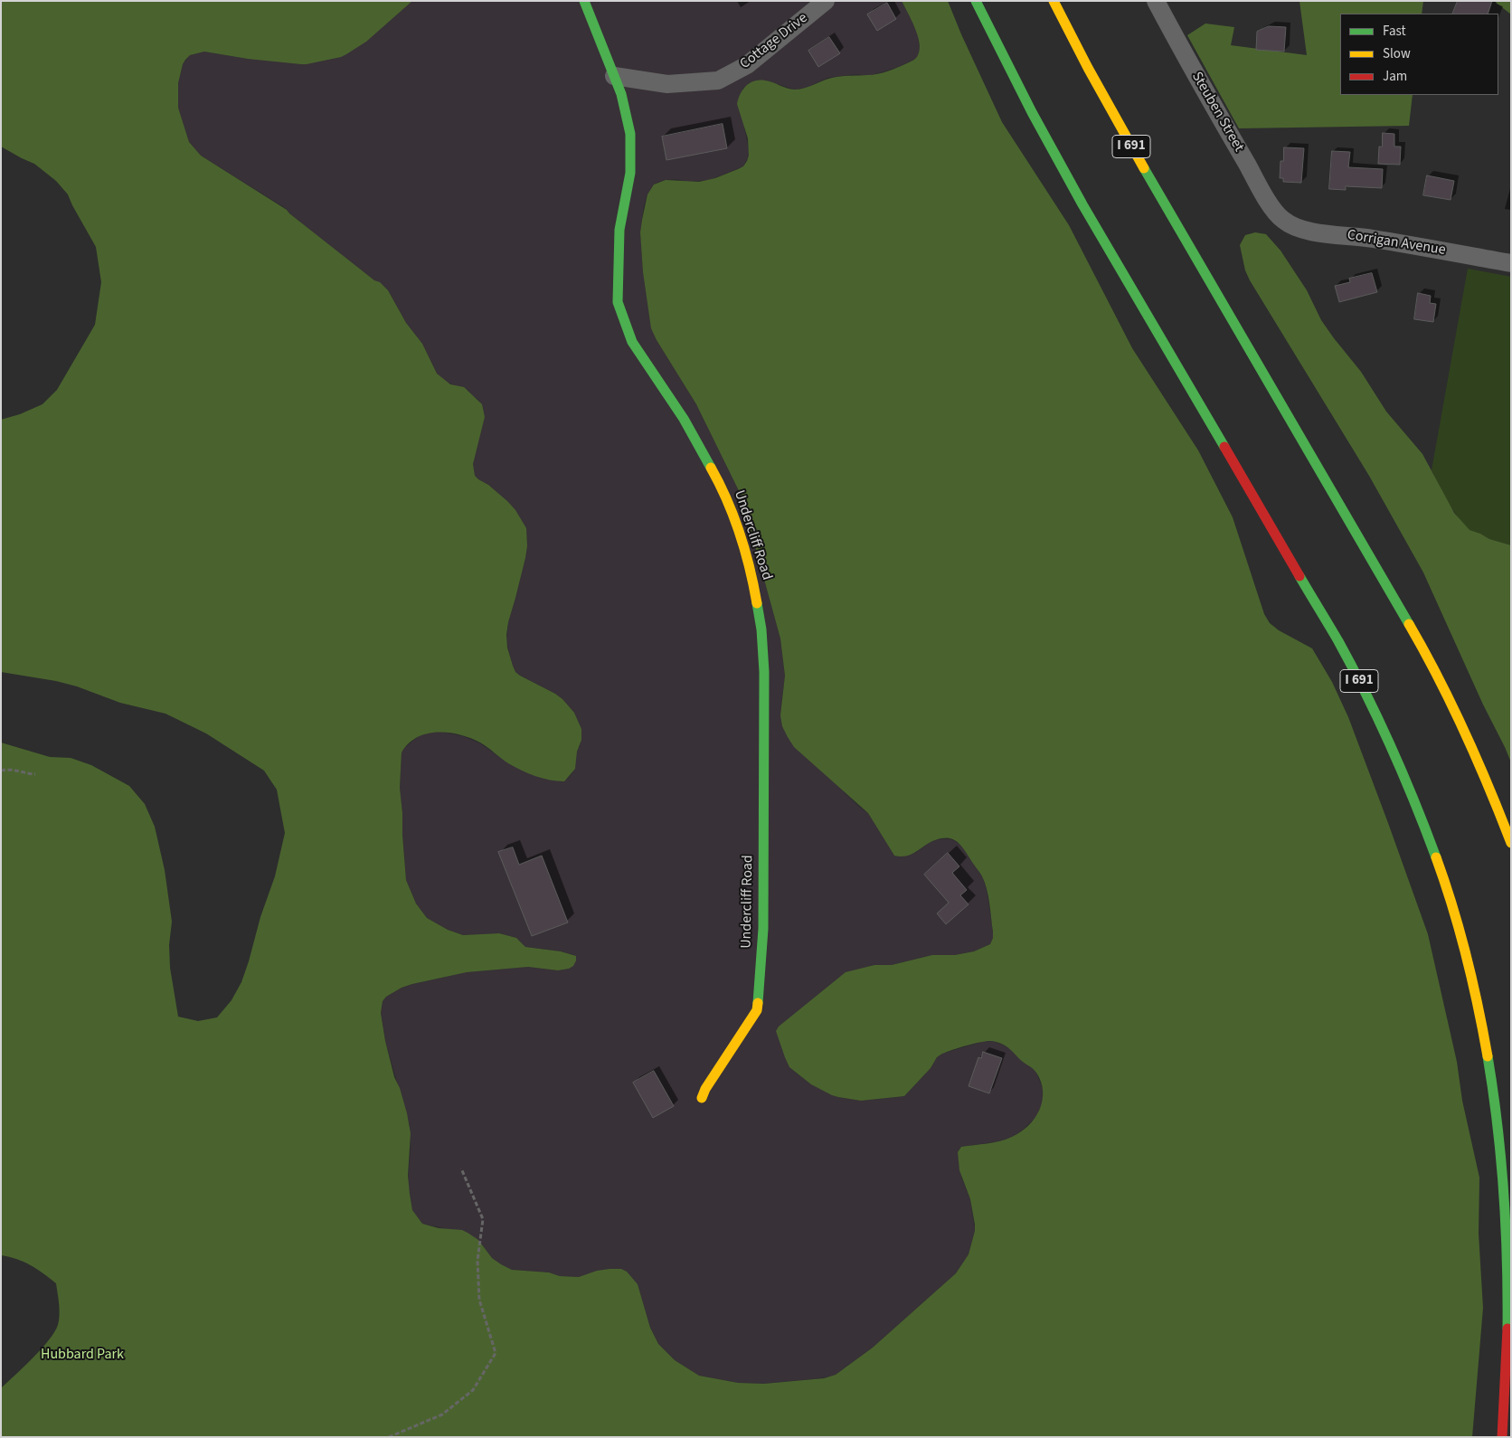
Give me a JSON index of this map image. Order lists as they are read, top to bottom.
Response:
{
  "streets": {
    "main road": ["I 691", "Undercliff Road"],
    "street": ["Cottage Drive", "Steuben Street", "Corrigan Avenue"]
  },
  "crossings": [
    ["Cottage Drive", "Undercliff Road"],
    ["Steuben Street", "Corrigan Avenue"]
  ],
  "parks": ["Hubbard Park"],
  "legend": ["Fast", "Slow", "Jam"]
}
